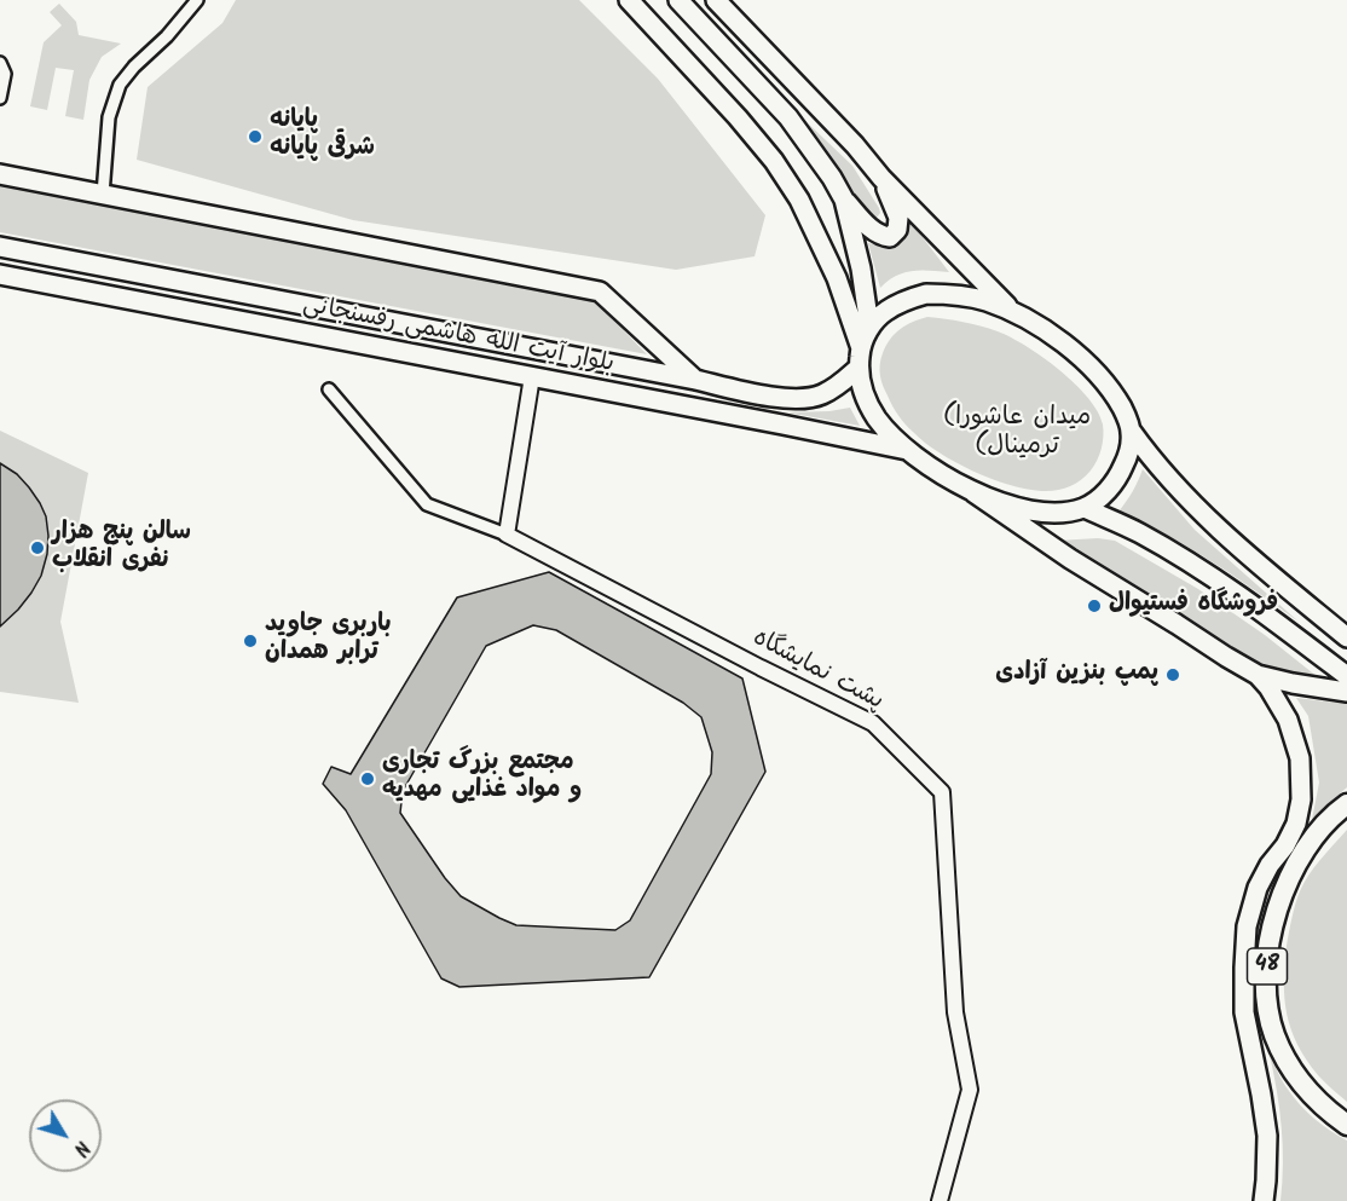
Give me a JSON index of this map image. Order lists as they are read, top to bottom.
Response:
{
  "streets": {
    "highway": ["48"],
    "main road": ["بلوار آیت الله هاشمی رفسنجانی"],
    "street": ["پشت نمایشگاه"]
  },
  "districts": ["(میدان عاشورا (ترمینال"],
  "places": [
    "پایانه شرقی پایانه",
    "سالن پنج هزار نفری انقلاب",
    "فروشگاه فستیوال",
    "باربری جاوید ترابر همدان",
    "پمپ بنزین آزادی",
    "مجتمع بزرگ تجاری و مواد غذایی مهدیه"
  ],
  "north": "bottom right"
}
